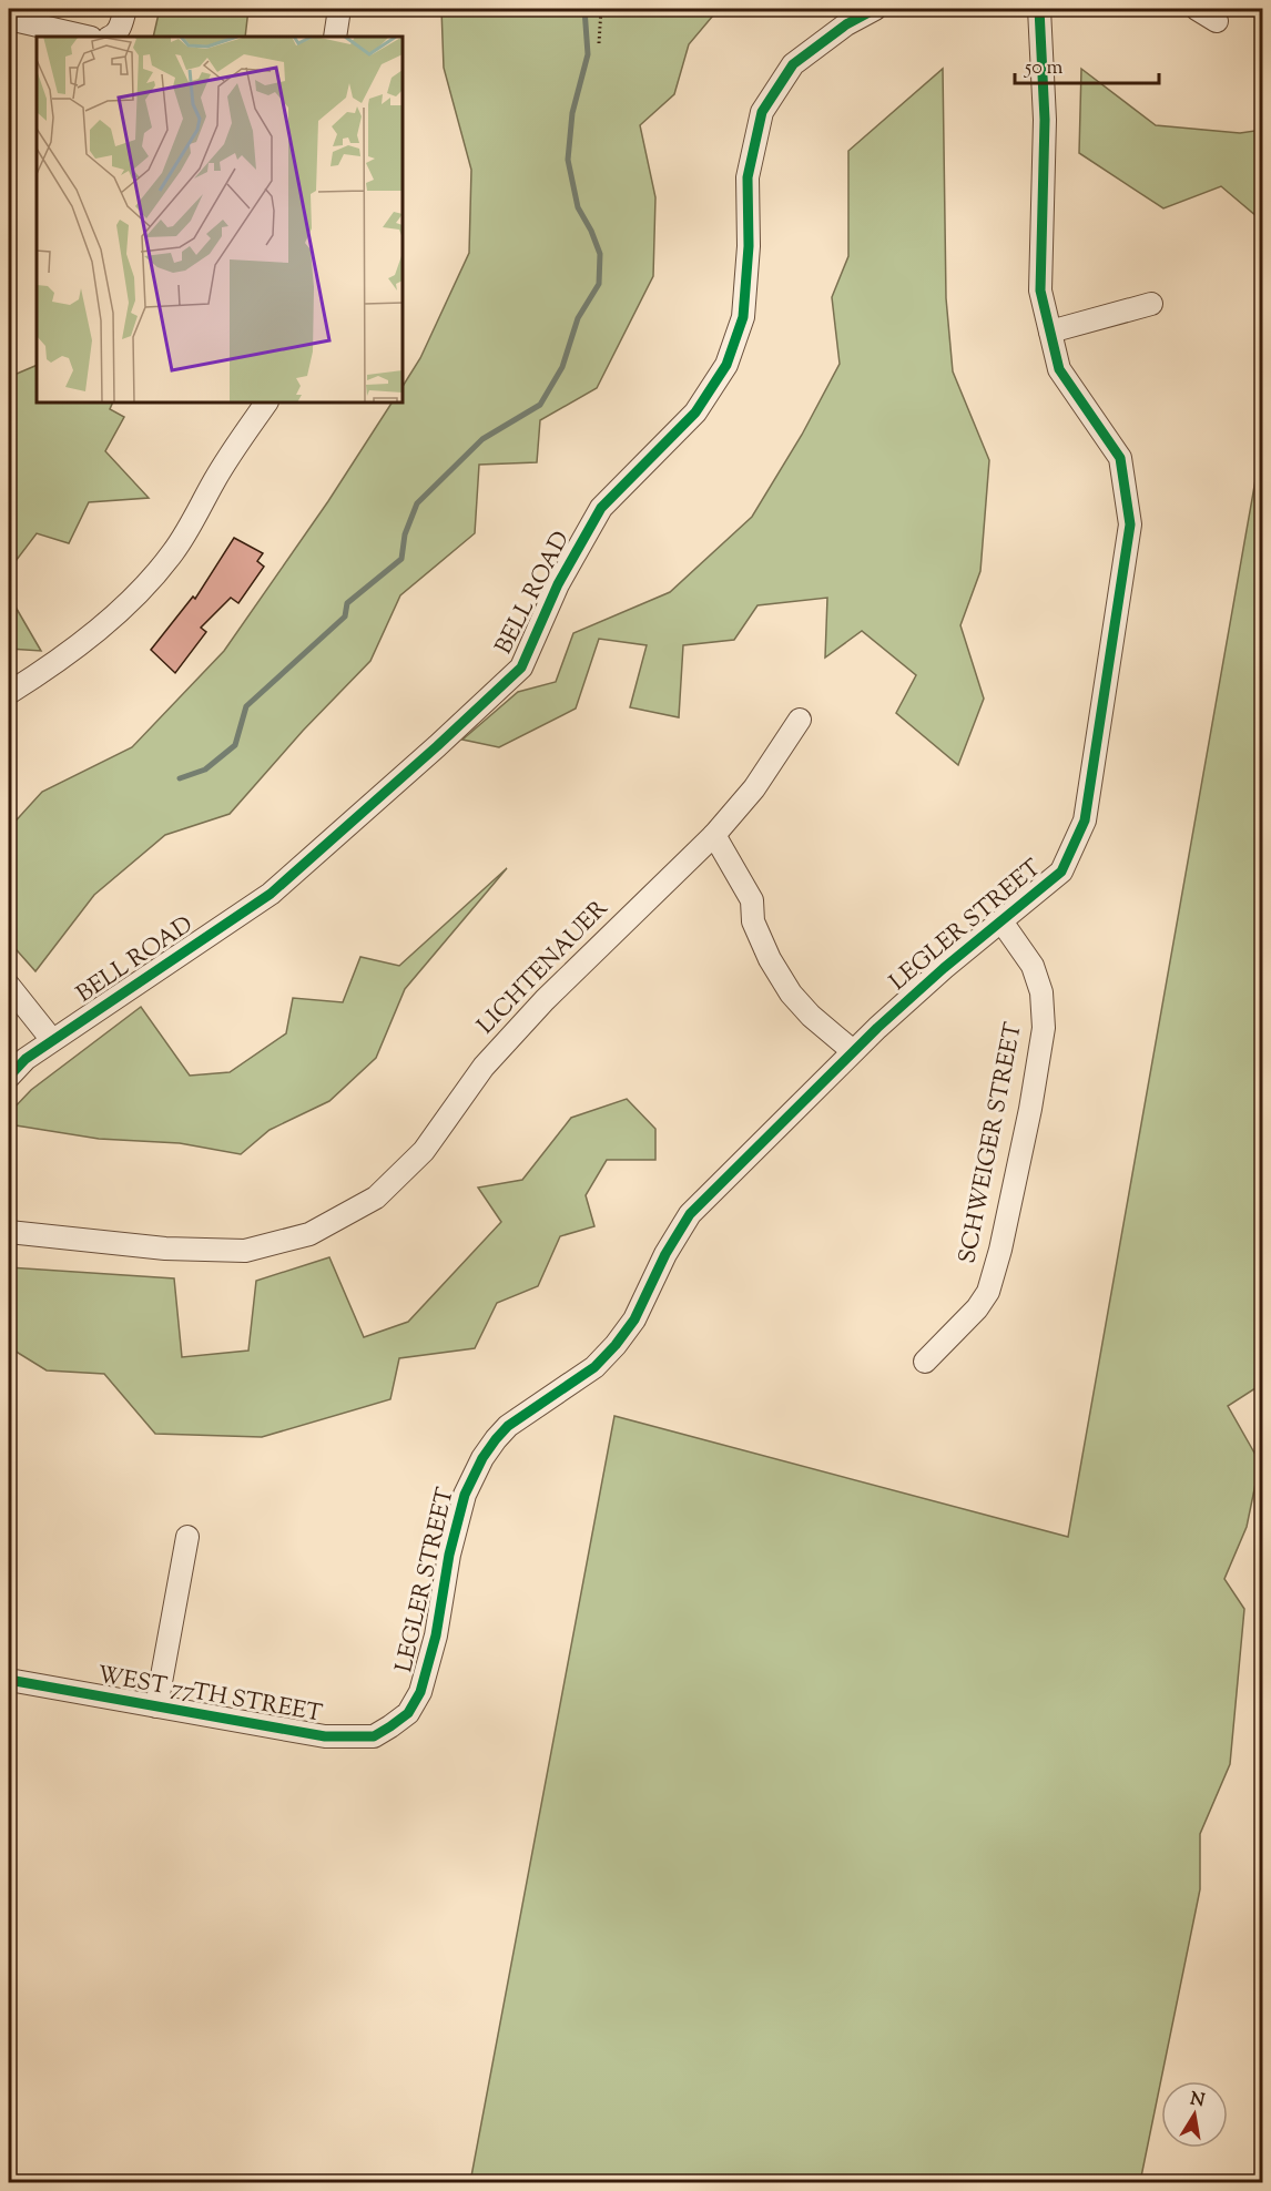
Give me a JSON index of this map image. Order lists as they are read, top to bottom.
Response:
{
  "streets": {
    "street": [
      "BELL ROAD",
      "LEGLER STREET",
      "LICHTENAUER",
      "SCHWEIGER STREET",
      "WEST 77TH STREET"
    ]
  },
  "crossings": [
    ["LEGLER STREET", "SCHWEIGER STREET"],
    ["LEGLER STREET", "WEST 77TH STREET"]
  ],
  "scale_bar": "50 m",
  "north": "top"
}
